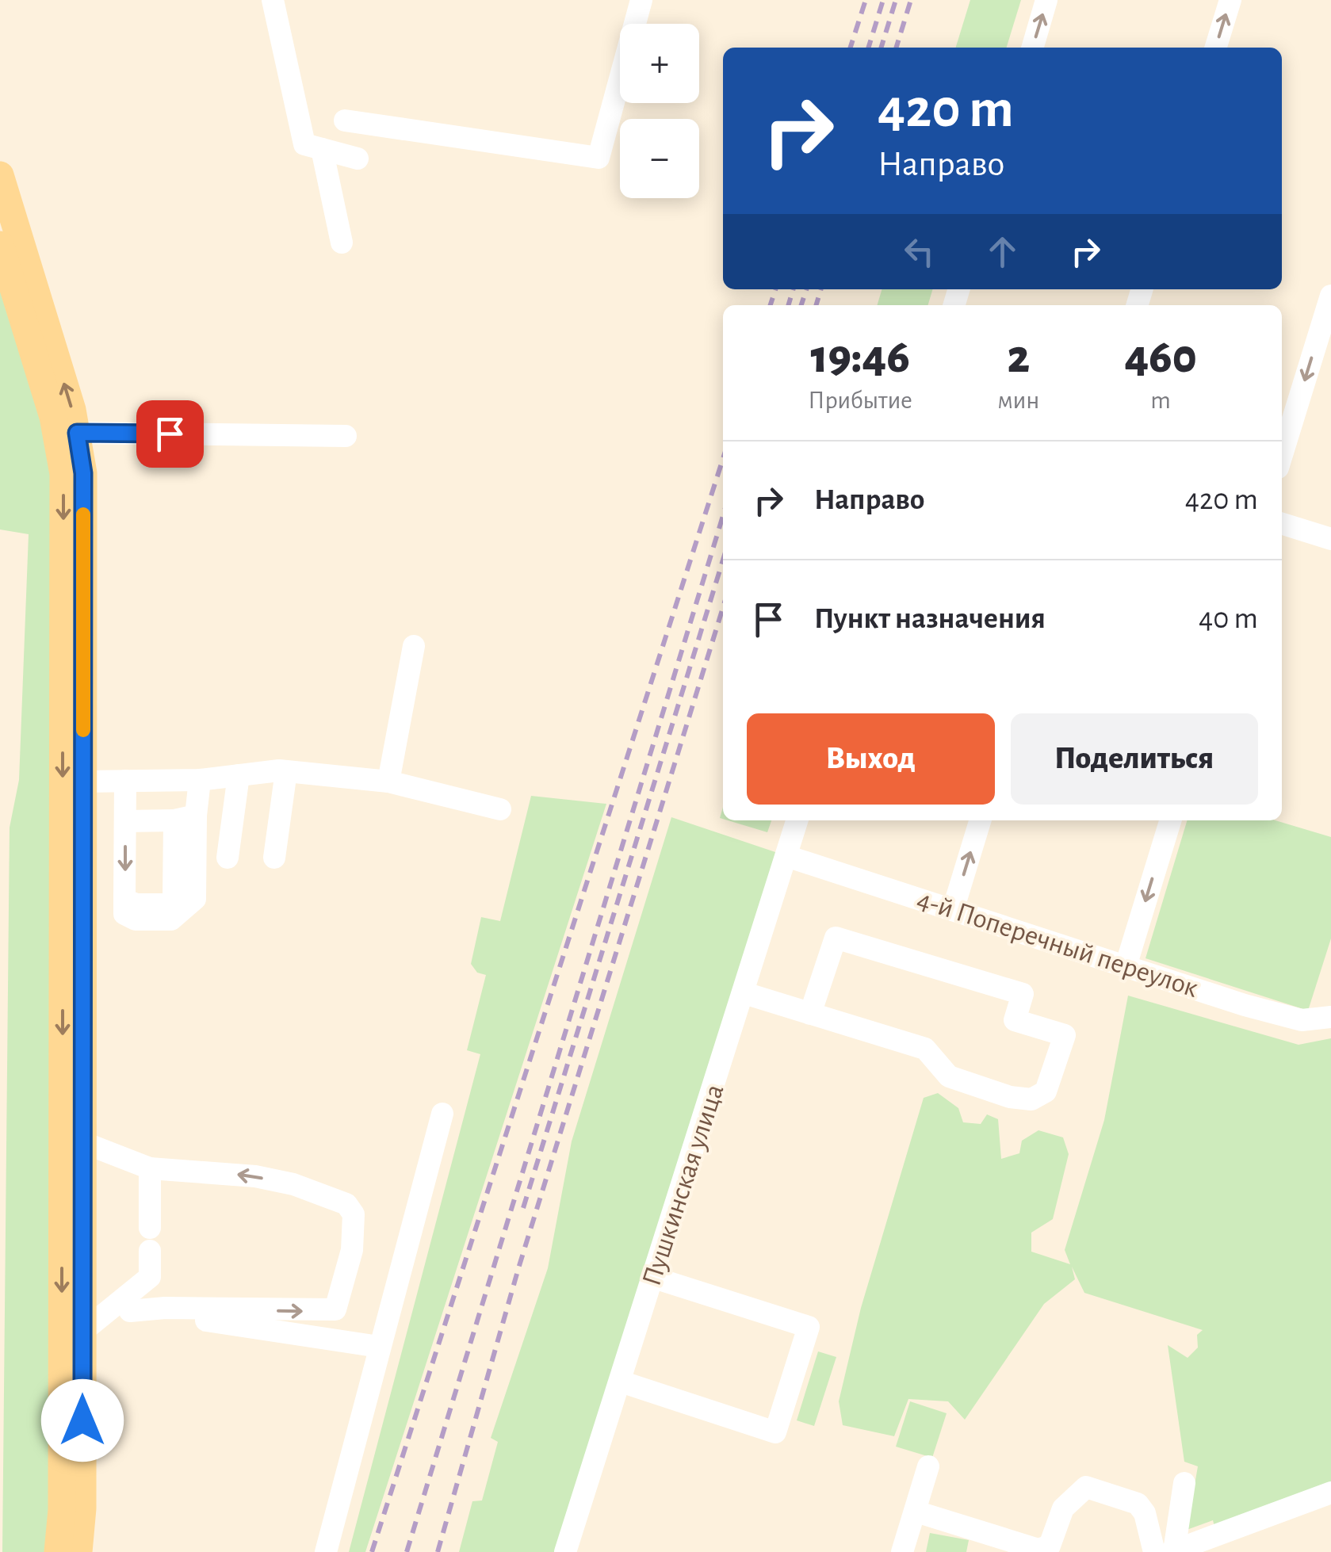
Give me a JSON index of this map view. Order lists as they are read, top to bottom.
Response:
{
  "streets": {
    "street": ["4-й Поперечный переулок", "Пушкинская улица"]
  },
  "crossings": [
    ["4-й Поперечный переулок", "Пушкинская улица"]
  ],
  "page": {
    "map_buttons": ["+", "−"],
    "turn": ["420 m", "Направо"],
    "eta": [
      "19:46",
      "Прибытие",
      "2",
      "мин",
      "460",
      "m"
    ],
    "list": [
      {
        "name": "Направо",
        "value": "420 m"
      },
      {
        "name": "Пункт назначения",
        "value": "40 m"
      }
    ],
    "buttons": ["Выход", "Поделиться"]
  }
}
